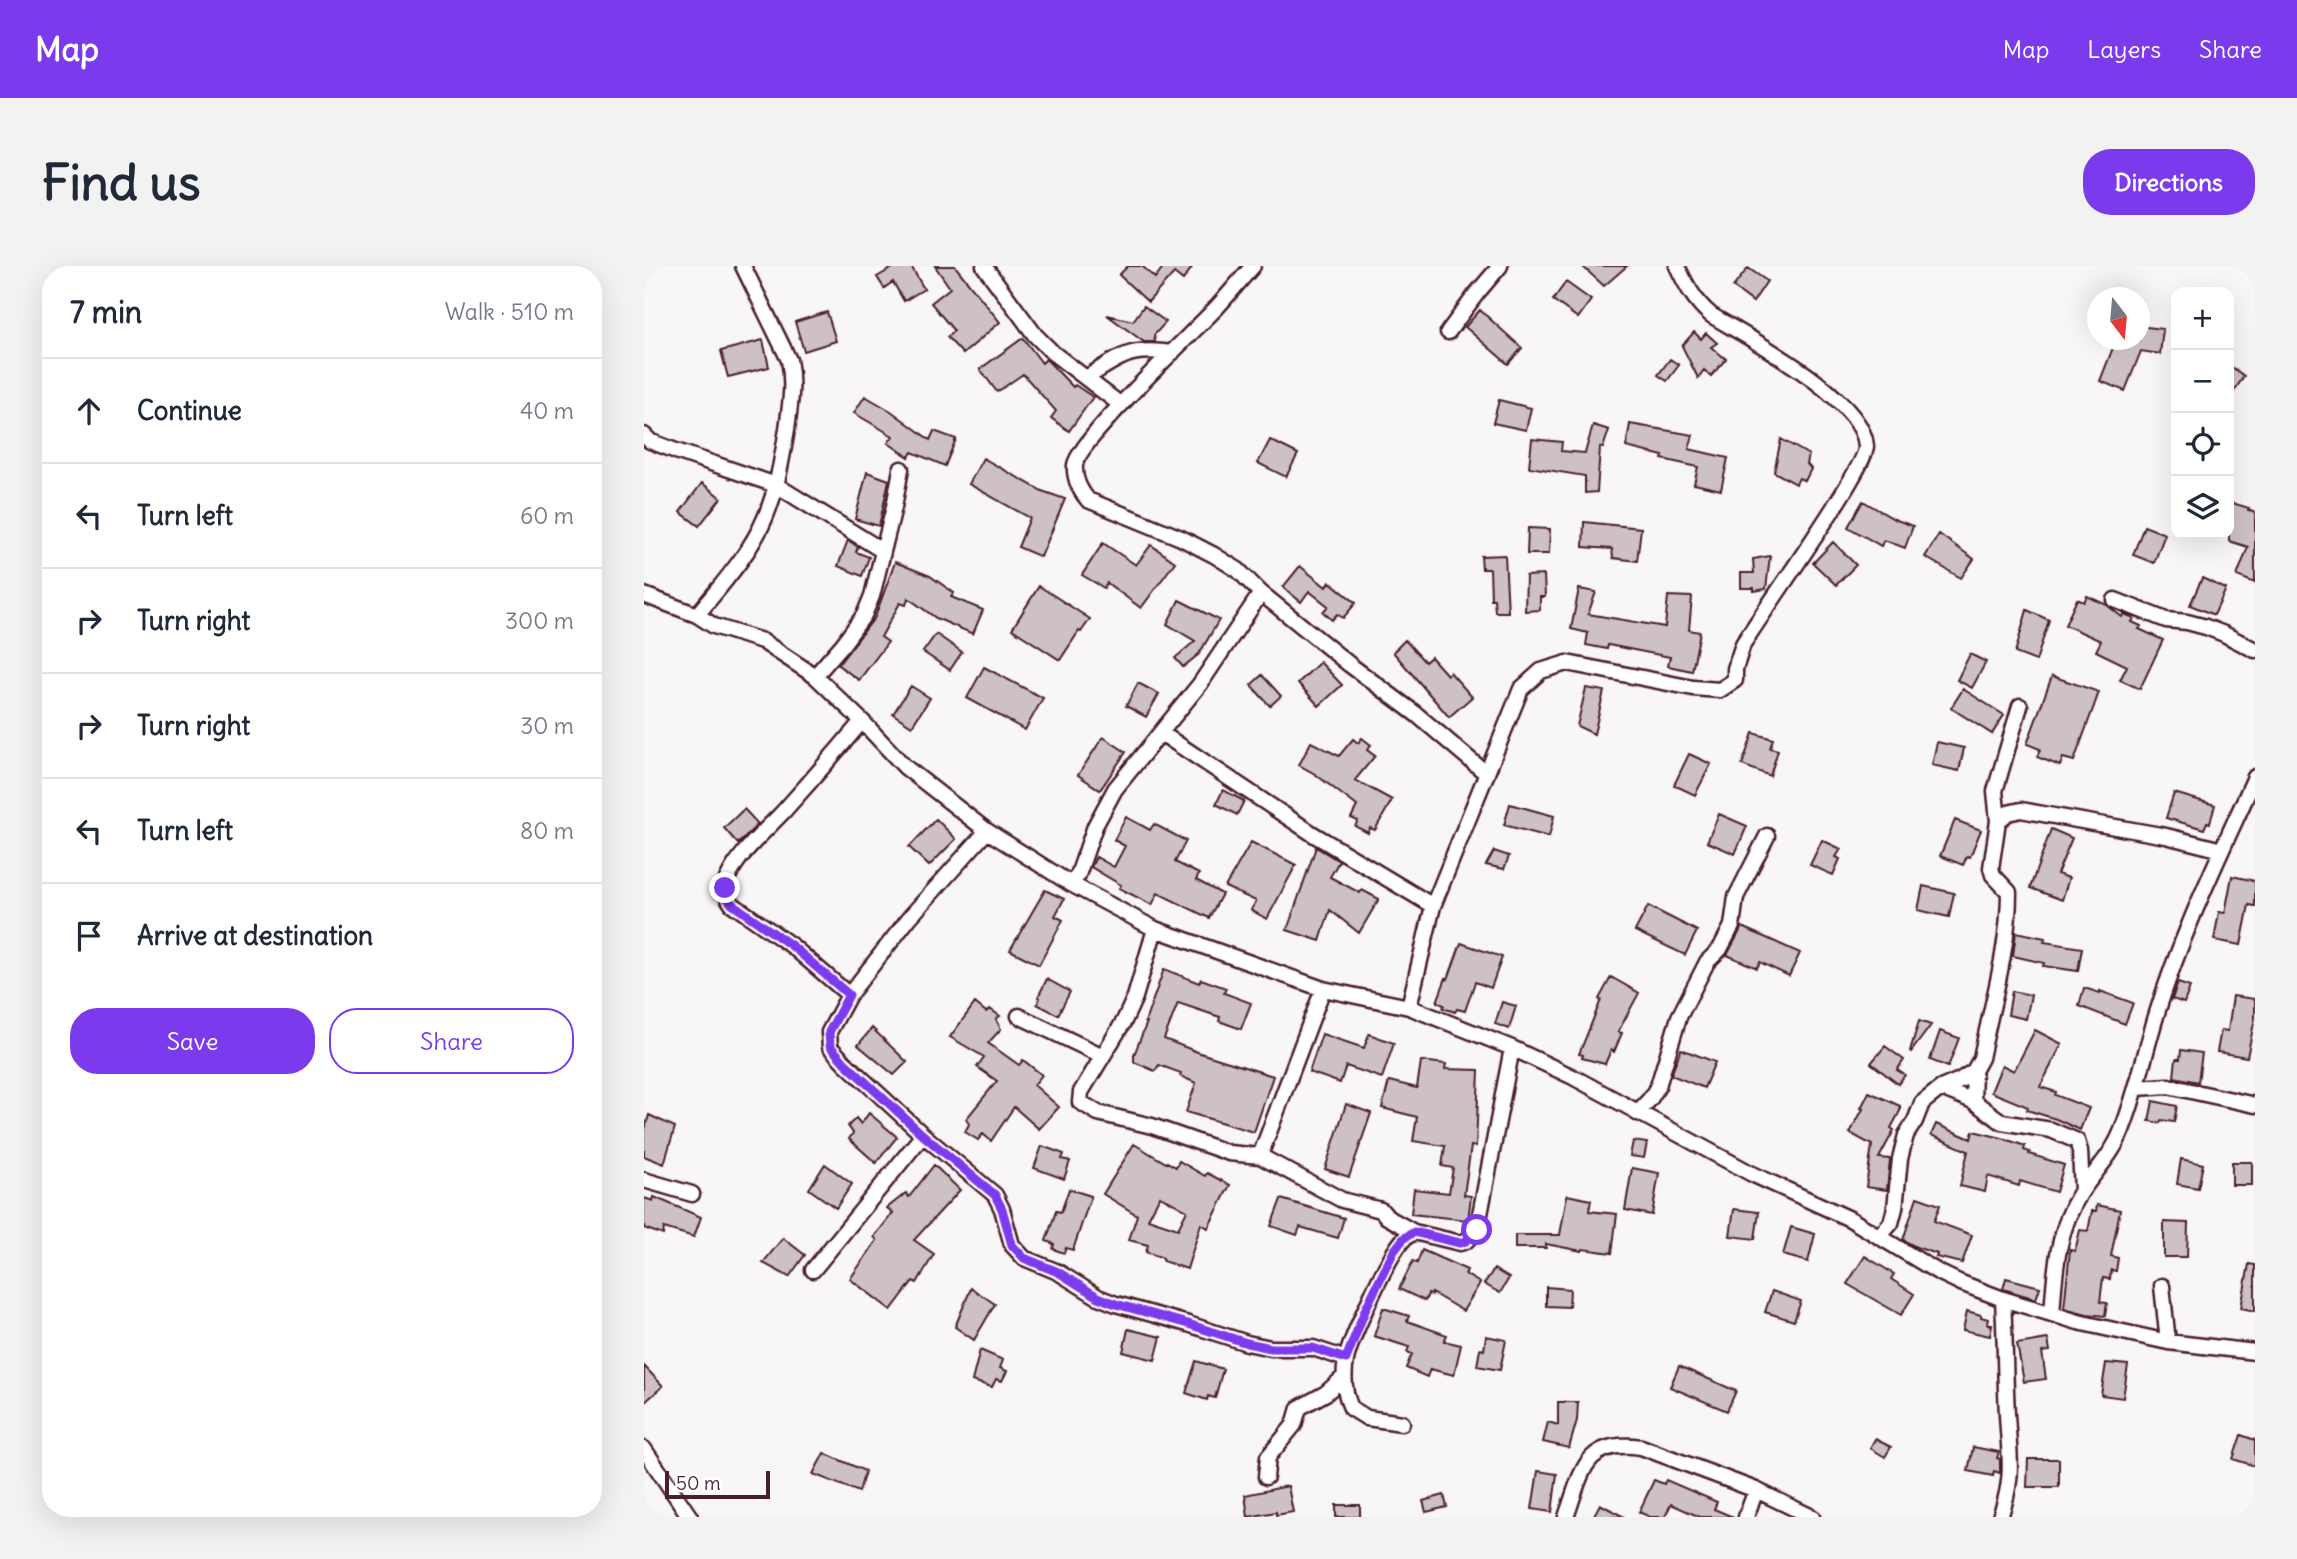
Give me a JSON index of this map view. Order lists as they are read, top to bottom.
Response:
{
  "scale_bar": "50 m",
  "north": "bottom",
  "page": {
    "header": "Map",
    "nav": ["Map", "Layers", "Share"],
    "buttons": [
      "Directions",
      ["Save", "Share"]
    ],
    "title": "Find us",
    "heading": ["7 min", "Walk · 510 m"],
    "map_buttons": ["+", "−"],
    "list": [
      ["Continue", "40 m"],
      ["Turn left", "60 m"],
      ["Turn right", "300 m"],
      ["Turn right", "30 m"],
      ["Turn left", "80 m"],
      "Arrive at destination"
    ],
    "scale": "50 m"
  }
}
